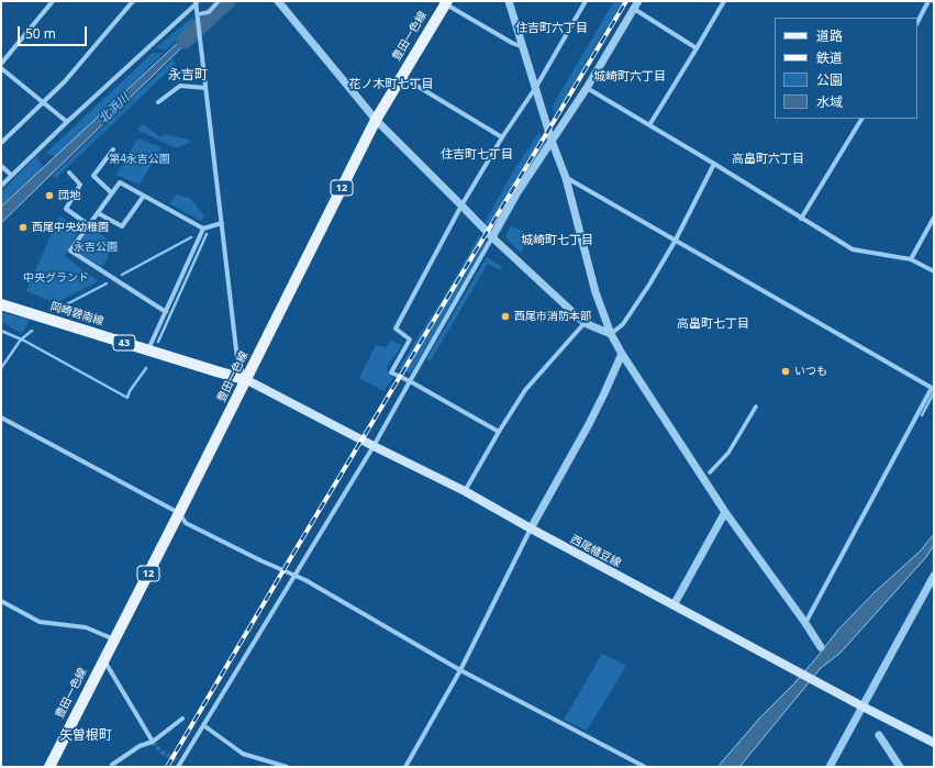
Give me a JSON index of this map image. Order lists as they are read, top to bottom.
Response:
{
  "streets": {
    "main road": [
      "豊田一色線",
      "12",
      "岡崎碧南線",
      "43",
      "西尾幡豆線"
    ]
  },
  "crossings": [
    ["豊田一色線", "岡崎碧南線"],
    ["豊田一色線", "西尾幡豆線"],
    ["岡崎碧南線", "西尾幡豆線"]
  ],
  "districts": [
    "住吉町六丁目",
    "永吉町",
    "城崎町六丁目",
    "花ノ木町七丁目",
    "住吉町七丁目",
    "高畠町六丁目",
    "城崎町七丁目",
    "高畠町七丁目",
    "矢曽根町"
  ],
  "water": ["北浜川"],
  "parks": ["第4永吉公園", "永吉公園", "中央グランド"],
  "places": [
    "団地",
    "西尾中央幼稚園",
    "西尾市消防本部",
    "いつも"
  ],
  "legend": [
    "道路",
    "鉄道",
    "公園",
    "水域"
  ],
  "scale_bar": "50 m"
}
